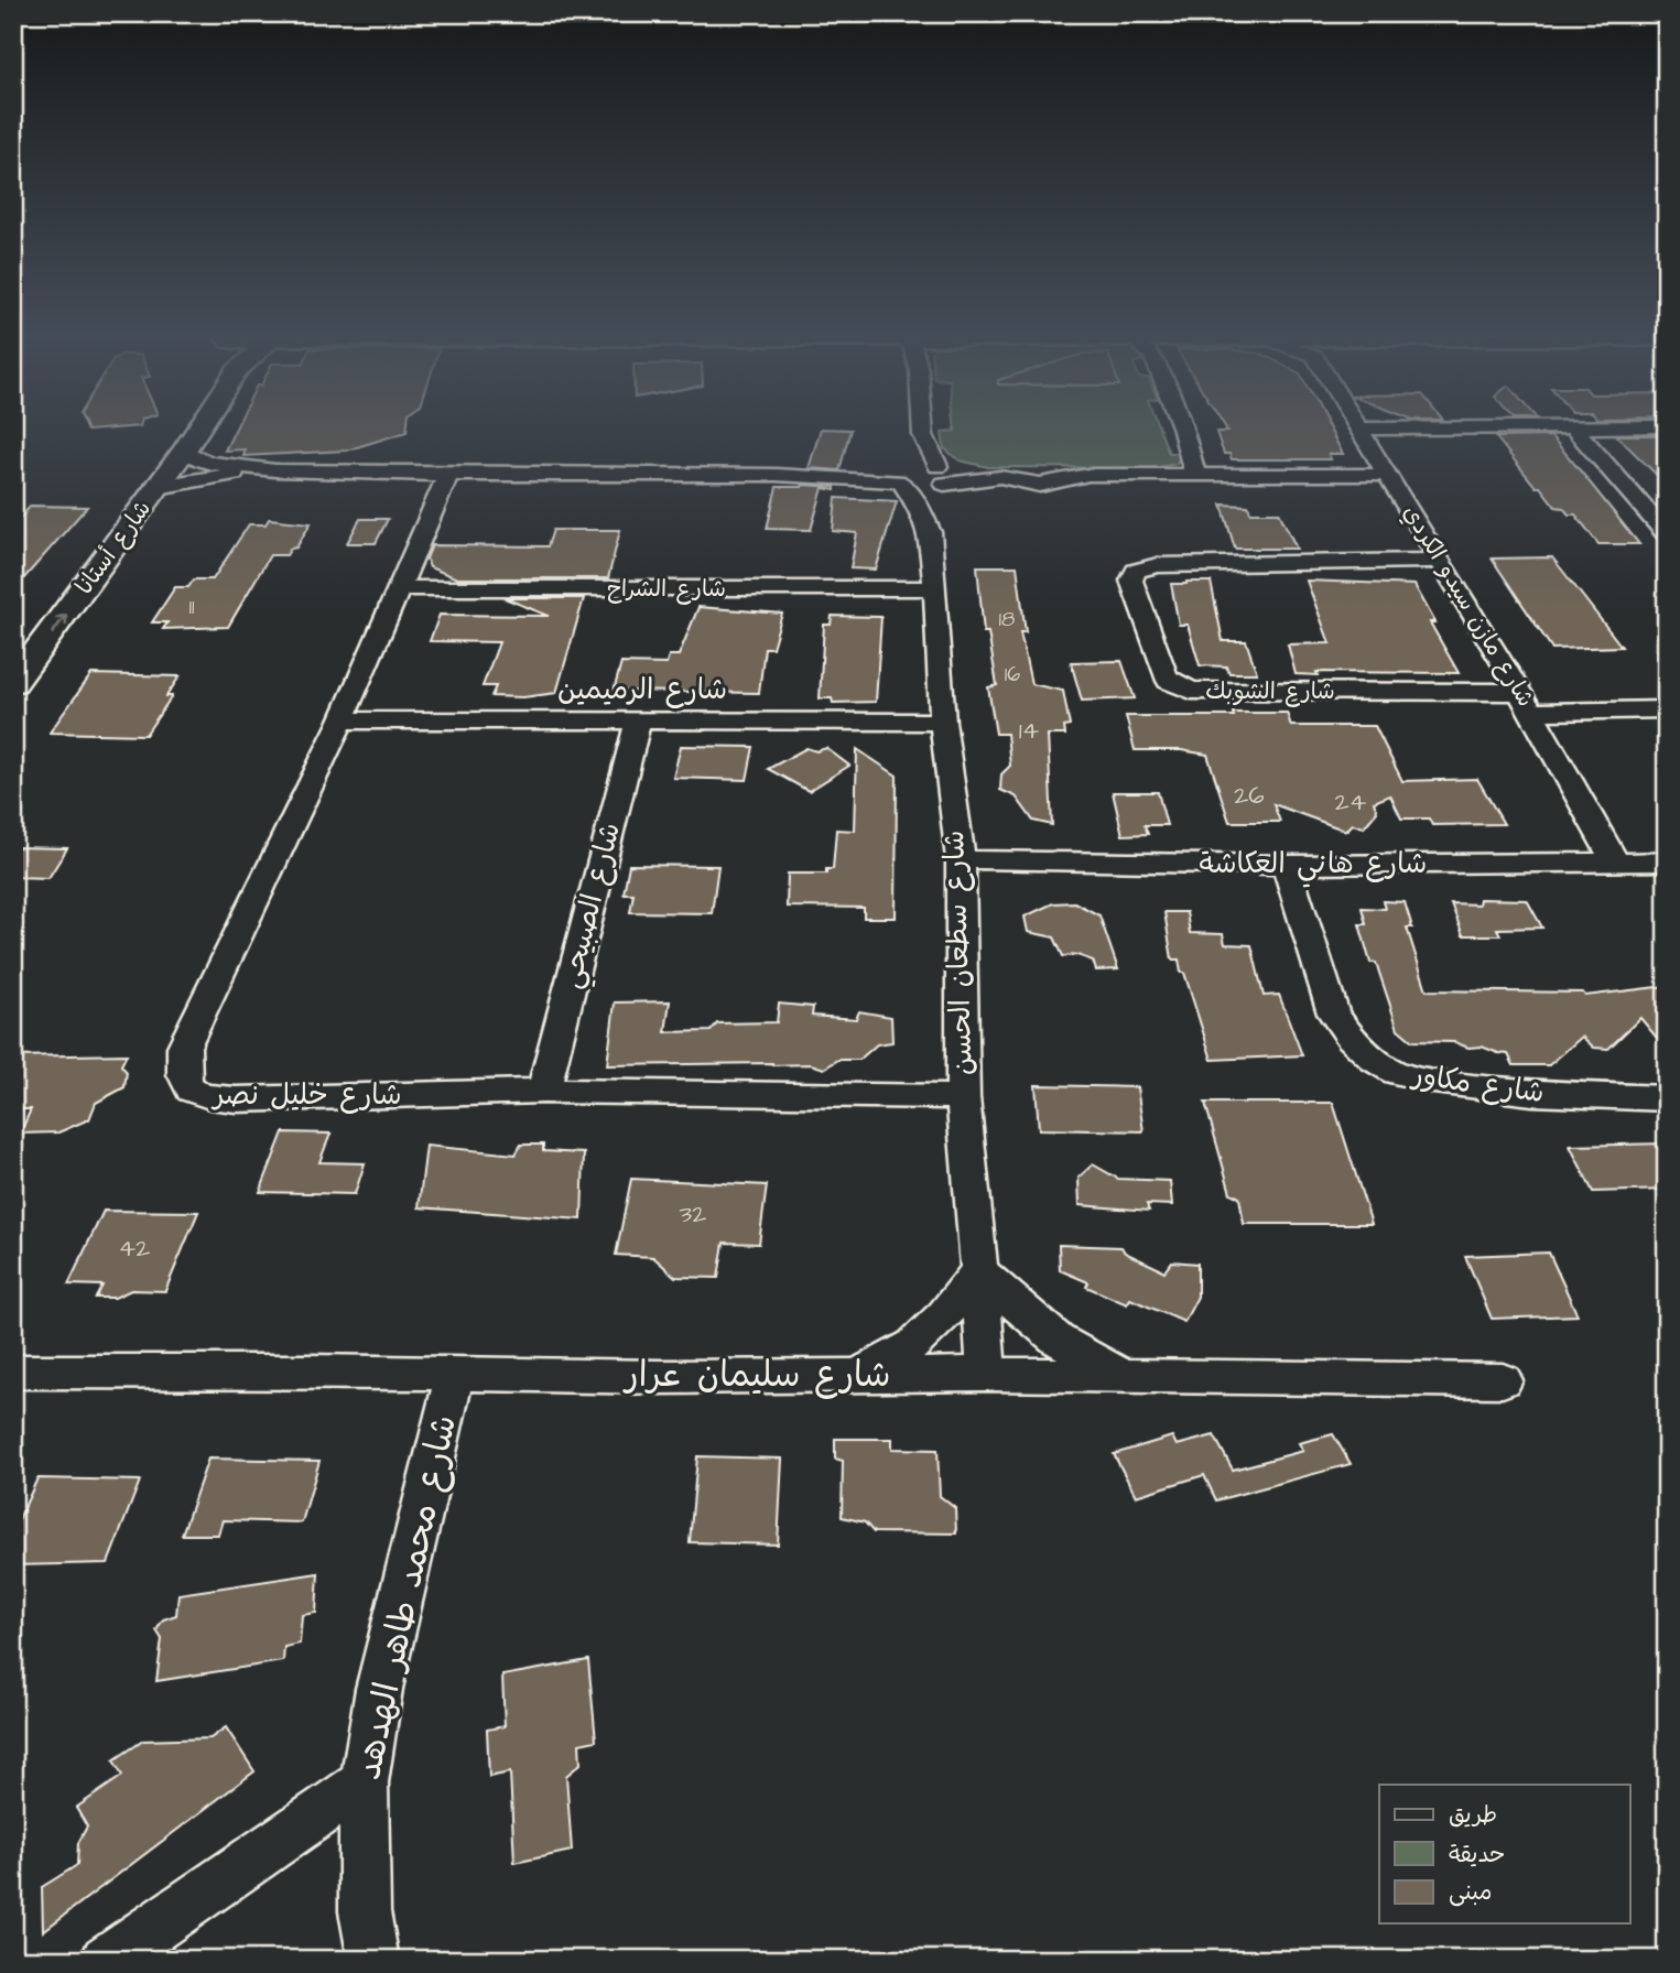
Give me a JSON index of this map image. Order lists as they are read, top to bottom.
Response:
{
  "streets": {
    "street": [
      "شارع أستانا",
      "شارع الشراح",
      "شارع مازن سيدو الكردي",
      "شارع الرميمين",
      "شارع الشوبك",
      "شارع هاني العكاشة",
      "شارع الصبيحي",
      "شارع سطعان الحسن",
      "شارع مكاور",
      "شارع خليل نصر",
      "شارع سليمان عرار",
      "شارع محمد طاهر الهدهد"
    ]
  },
  "crossings": [
    ["شارع الشراح", "شارع سطعان الحسن"],
    ["شارع الشراح", "شارع خليل نصر"],
    ["شارع مازن سيدو الكردي", "شارع الشوبك"],
    ["شارع مازن سيدو الكردي", "شارع هاني العكاشة"],
    ["شارع الرميمين", "شارع الصبيحي"],
    ["شارع الرميمين", "شارع سطعان الحسن"],
    ["شارع الرميمين", "شارع خليل نصر"],
    ["شارع هاني العكاشة", "شارع سطعان الحسن"],
    ["شارع هاني العكاشة", "شارع مكاور"],
    ["شارع الصبيحي", "شارع خليل نصر"],
    ["شارع سطعان الحسن", "شارع خليل نصر"],
    ["شارع سطعان الحسن", "شارع سليمان عرار"],
    ["شارع سليمان عرار", "شارع محمد طاهر الهدهد"]
  ],
  "house_numbers": [
    "11",
    "18",
    "16",
    "14",
    "26",
    "24",
    "32",
    "42"
  ],
  "legend": ["طريق", "حديقة", "مبنى"]
}
